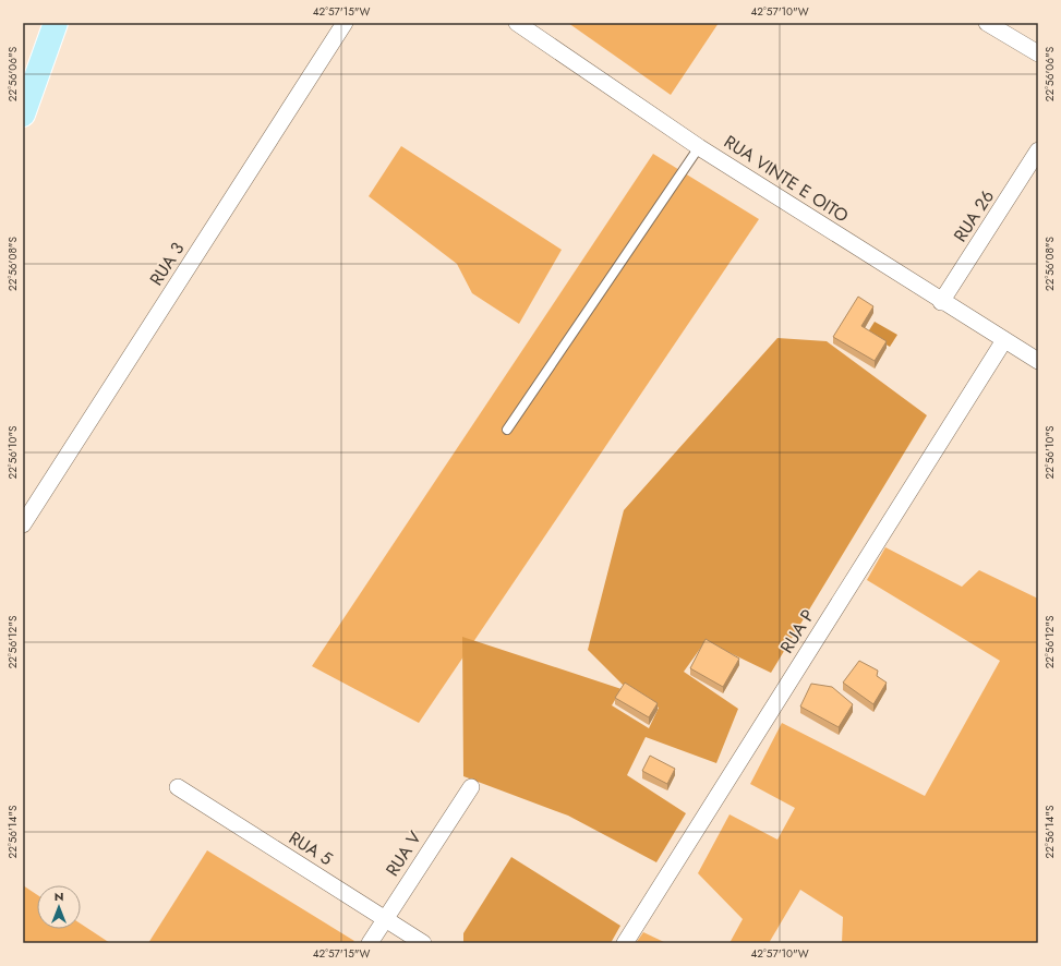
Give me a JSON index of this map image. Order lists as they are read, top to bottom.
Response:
{
  "streets": {
    "street": [
      "RUA VINTE E OITO",
      "RUA 26",
      "RUA 3",
      "RUA P",
      "RUA 5",
      "RUA V"
    ]
  },
  "crossings": [
    ["RUA VINTE E OITO", "RUA 26"],
    ["RUA VINTE E OITO", "RUA P"],
    ["RUA 5", "RUA V"]
  ],
  "north": "top",
  "coordinates": [
    "42°57'15\"W",
    "42°57'10\"W",
    "22°56'06\"S",
    "22°56'08\"S",
    "22°56'10\"S",
    "22°56'12\"S",
    "22°56'14\"S"
  ]
}
